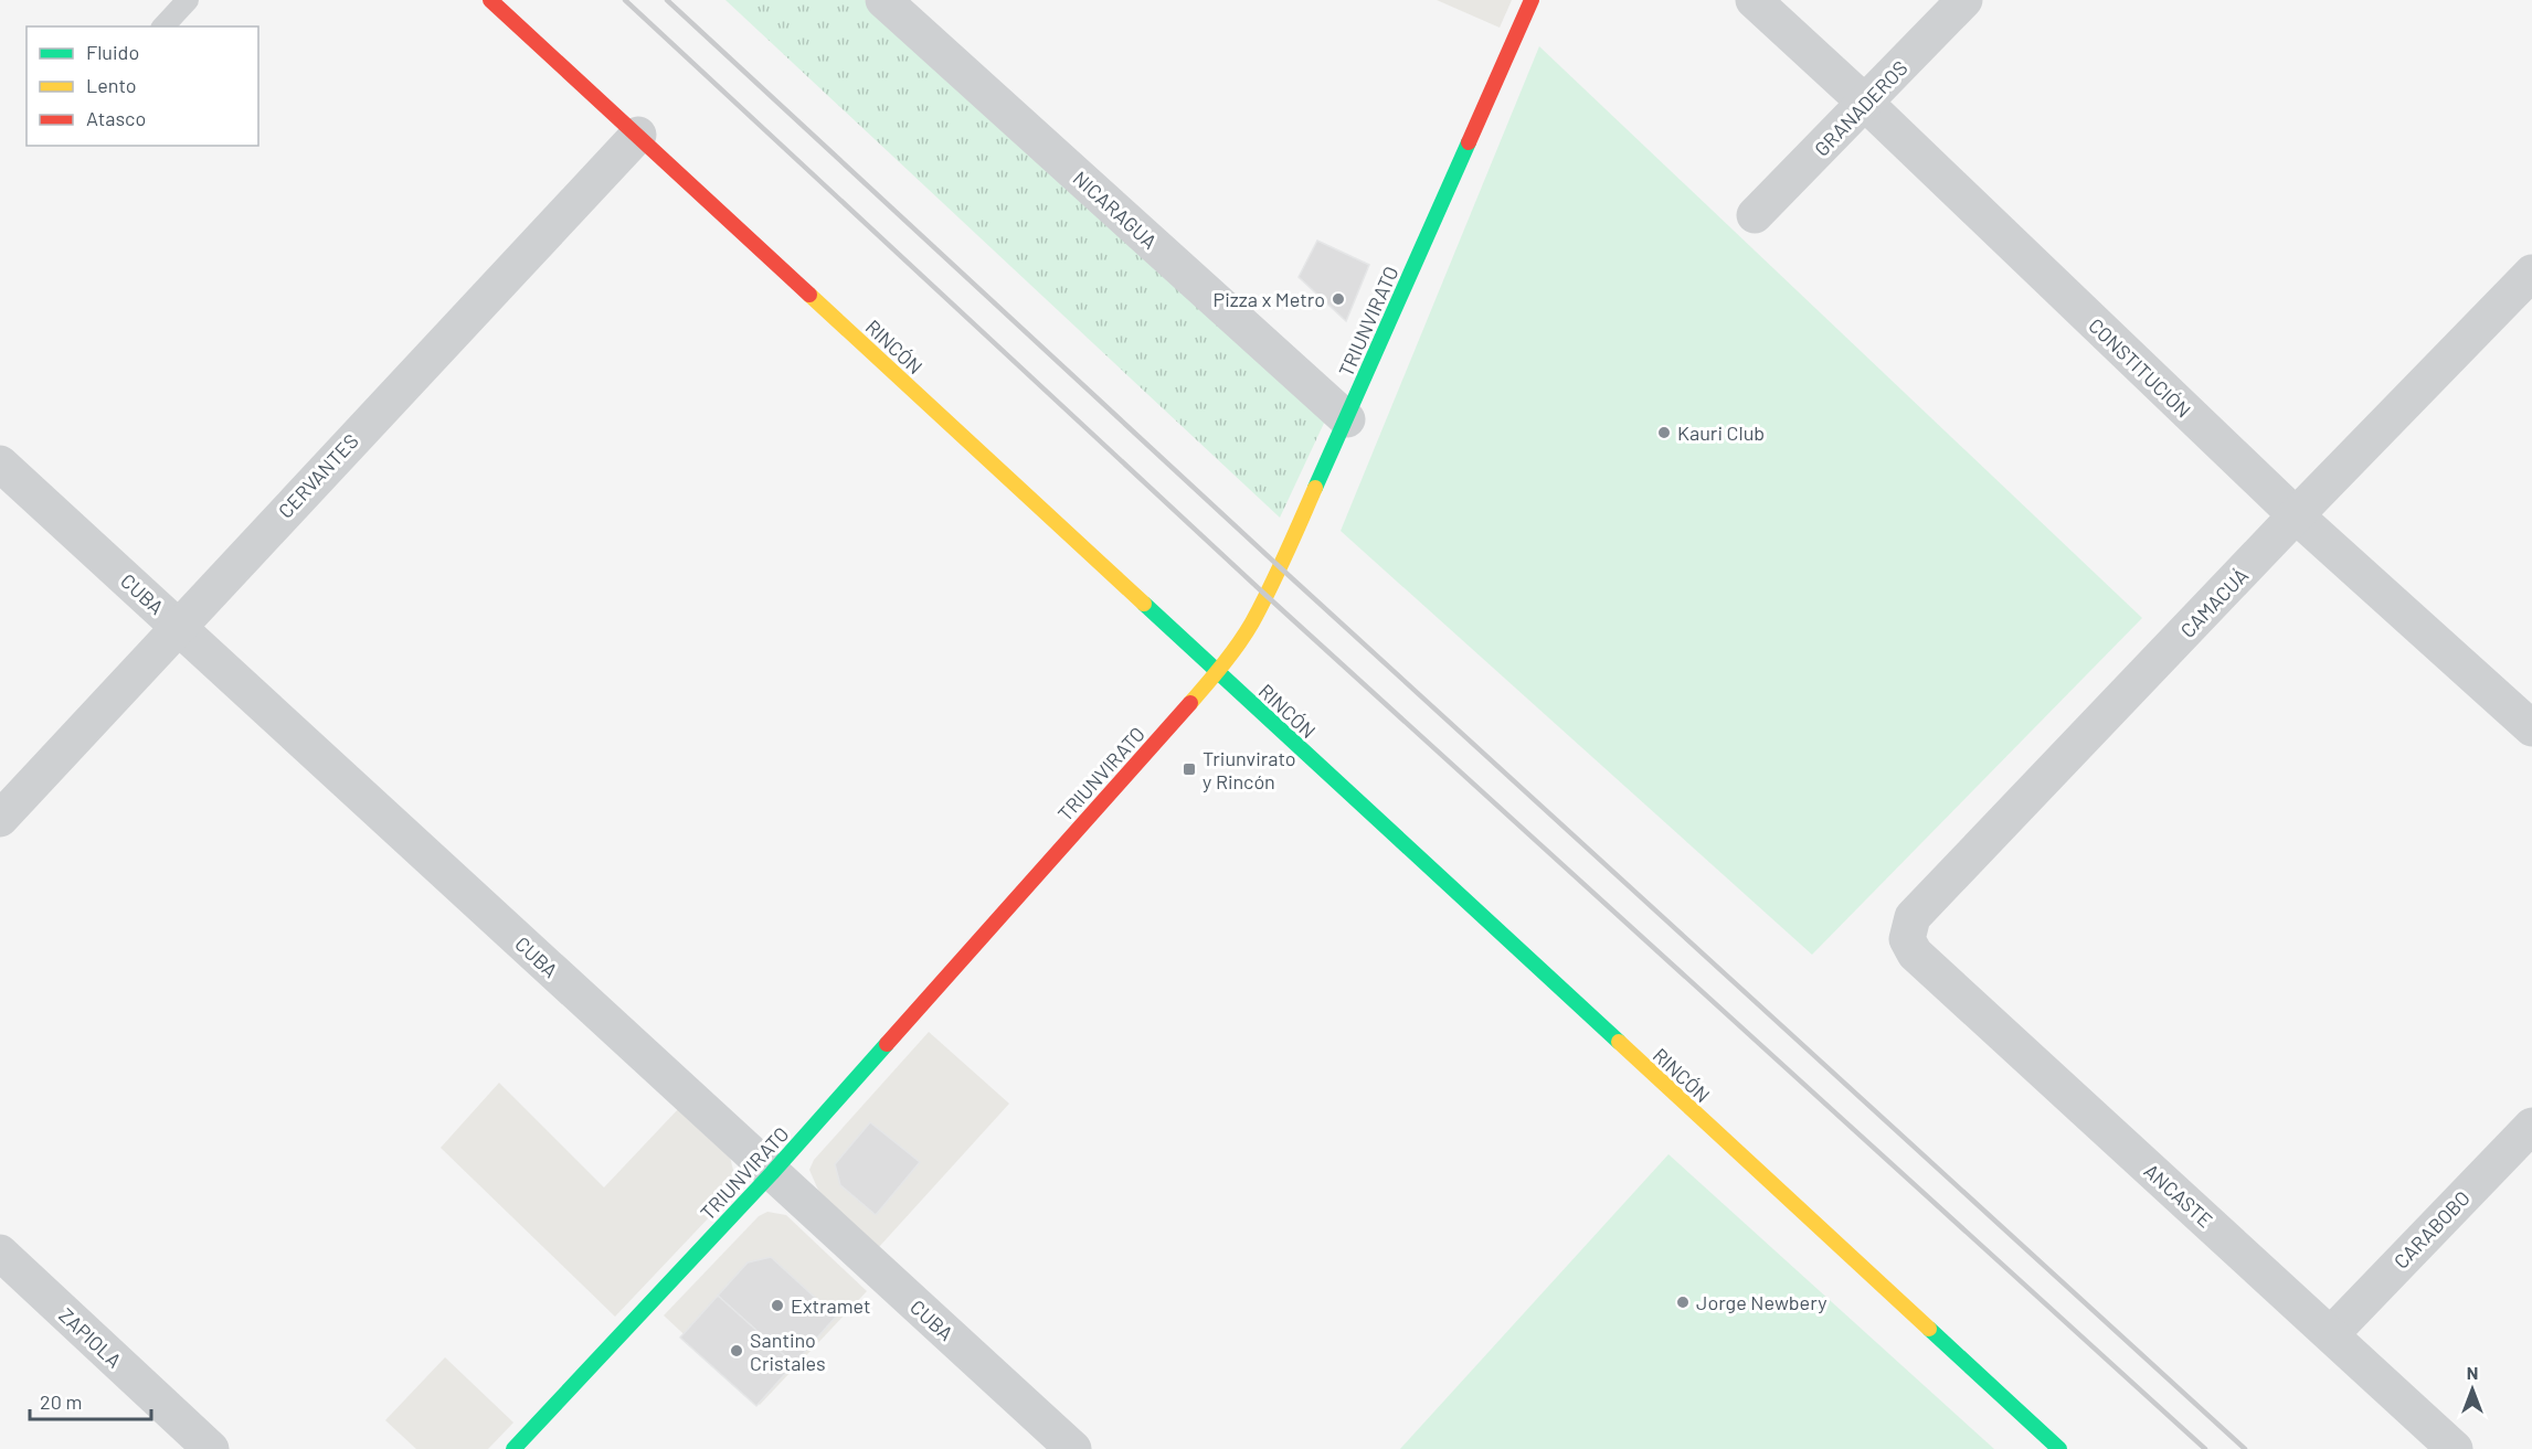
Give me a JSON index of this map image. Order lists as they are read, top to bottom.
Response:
{
  "streets": {
    "street": [
      "GRANADEROS",
      "NICARAGUA",
      "TRIUNVIRATO",
      "RINCÓN",
      "CONSTITUCIÓN",
      "CERVANTES",
      "CUBA",
      "CAMACUÁ",
      "ANCASTE",
      "CARABOBO",
      "ZAPIOLA"
    ]
  },
  "crossings": [
    ["GRANADEROS", "CONSTITUCIÓN"],
    ["NICARAGUA", "TRIUNVIRATO"],
    ["TRIUNVIRATO", "RINCÓN"],
    ["TRIUNVIRATO", "CUBA"],
    ["RINCÓN", "CERVANTES"],
    ["CONSTITUCIÓN", "CAMACUÁ"],
    ["CERVANTES", "CUBA"],
    ["CAMACUÁ", "ANCASTE"],
    ["ANCASTE", "CARABOBO"]
  ],
  "places": {
    "other": [
      "Pizza x Metro",
      "Kauri Club",
      "Jorge Newbery",
      "Extramet",
      "Santino Cristales"
    ],
    "transit": ["Triunvirato y Rincón"]
  },
  "legend": ["Fluido", "Lento", "Atasco"],
  "scale_bar": "20 m",
  "north": "top"
}
